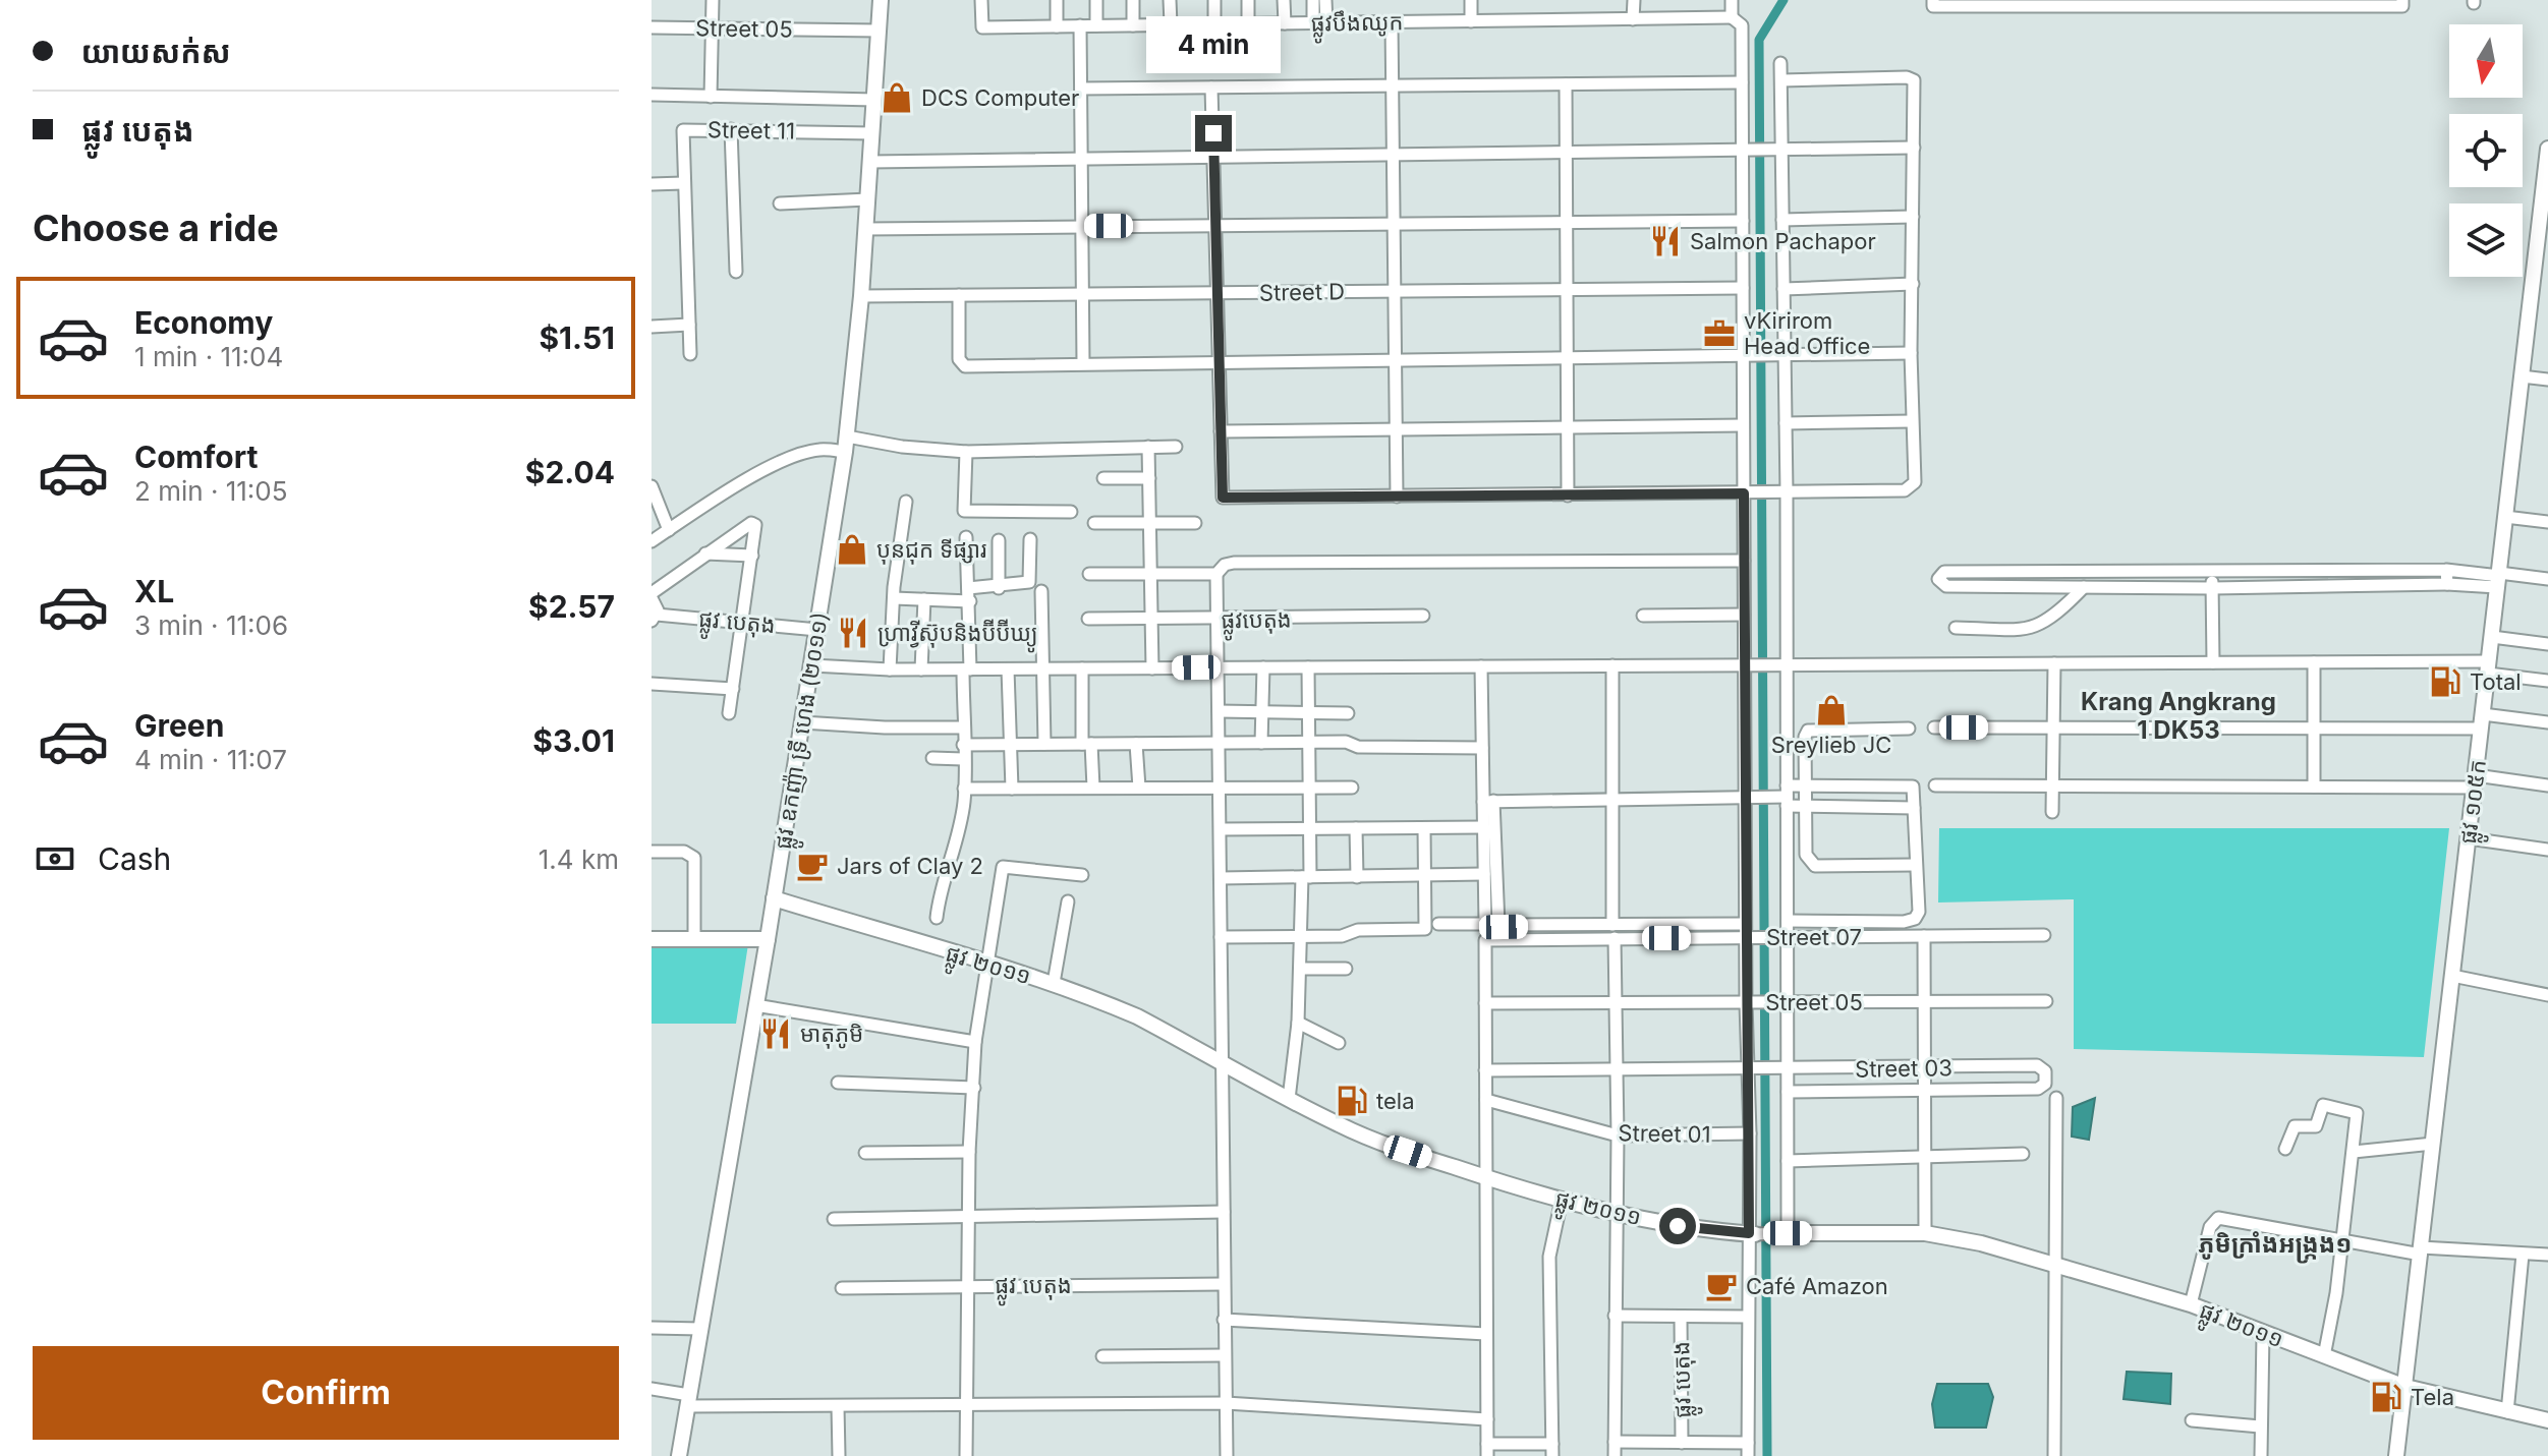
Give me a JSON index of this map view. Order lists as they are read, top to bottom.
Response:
{
  "streets": {
    "main road": ["ផ្លូវ ឧកញ៉ា ទ្រី ហេង (២០១១)", "ផ្លូវ ១០៥ក", "ផ្លូវ ២០១១"],
    "street": [
      "ផ្លូវបឹងឈូក",
      "Street 05",
      "Street 11",
      "Street D",
      "ផ្លូវបេតុង",
      "ផ្លូវ បេតុង",
      "Street 07",
      "Street 03",
      "Street 01"
    ]
  },
  "crossings": [
    ["Street 05", "ផ្លូវ ឧកញ៉ា ទ្រី ហេង (២០១១)"],
    ["Street 05", "Street 07"],
    ["Street 11", "ផ្លូវ ឧកញ៉ា ទ្រី ហេង (២០១១)"],
    ["Street D", "ផ្លូវ ឧកញ៉ា ទ្រី ហេង (២០១១)"],
    ["ផ្លូវ បេតុង", "ផ្លូវ ឧកញ៉ា ទ្រី ហេង (២០១១)"],
    ["ផ្លូវ ឧកញ៉ា ទ្រី ហេង (២០១១)", "ផ្លូវ ២០១១"],
    ["ផ្លូវ ១០៥ក", "ផ្លូវ ២០១១"]
  ],
  "districts": ["Krang Angkrang 1 DK53", "ភូមិក្រាំងអង្រ្កង១"],
  "places": {
    "shop": ["DCS Computer", "បុនជុក ទីផ្សារ", "Sreylieb JC"],
    "restaurant": ["Salmon Pachapor", "ហ្រាវ្វីស៊ុបនិងប៊ីប៊ីឃ្យូ", "មាតុភូមិ"],
    "office": ["vKirirom Head Office"],
    "fuel station": ["Total", "tela", "Tela"],
    "cafe": ["Jars of Clay 2", "Café Amazon"]
  },
  "north": "bottom",
  "page": {
    "banner": ["យាយសក់ស", "ផ្លូវ បេតុង"],
    "bubble": "4 min",
    "heading": "Choose a ride",
    "list": [
      {
        "name": "Economy",
        "note": "1 min · 11:04",
        "value": "$1.51"
      },
      {
        "name": "Comfort",
        "note": "2 min · 11:05",
        "value": "$2.04"
      },
      {
        "name": "XL",
        "note": "3 min · 11:06",
        "value": "$2.57"
      },
      {
        "name": "Green",
        "note": "4 min · 11:07",
        "value": "$3.01"
      }
    ],
    "pay": ["Cash", "1.4 km"],
    "buttons": "Confirm"
  }
}
